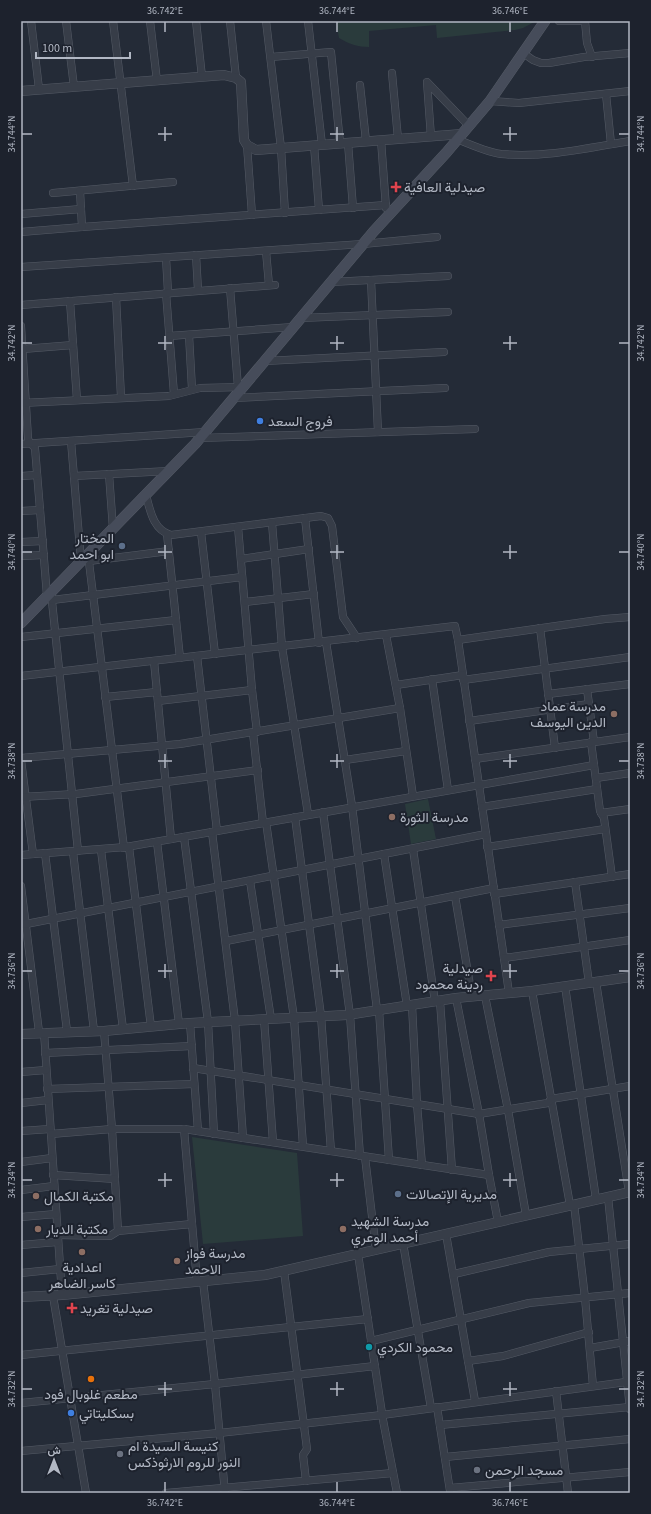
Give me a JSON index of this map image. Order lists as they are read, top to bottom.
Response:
{
  "places": {
    "health": ["صيدلية العافية", "صيدلية ردينة محمود", "صيدلية تغريد"],
    "other": [
      "فروج السعد",
      "المختار ابو احمد",
      "مدرسة عماد الدين اليوسف",
      "مدرسة الثورة",
      "مديرية الإتصالات",
      "مكتبة الكمال",
      "مكتبة الديار",
      "مدرسة الشهيد أحمد الوعري",
      "اعدادية كاسر الضاهر",
      "مدرسة فواز الاحمد",
      "محمود الكردي",
      "مطعم غلوبال فود",
      "بسكليتاتي",
      "كنيسة السيدة ام النور للروم الارثوذكس",
      "مسجد الرحمن"
    ]
  },
  "scale_bar": "100 m",
  "north": "top",
  "coordinates": [
    "36.742°E",
    "36.744°E",
    "36.746°E",
    "34.744°N",
    "34.742°N",
    "34.740°N",
    "34.738°N",
    "34.736°N",
    "34.734°N",
    "34.732°N"
  ]
}
